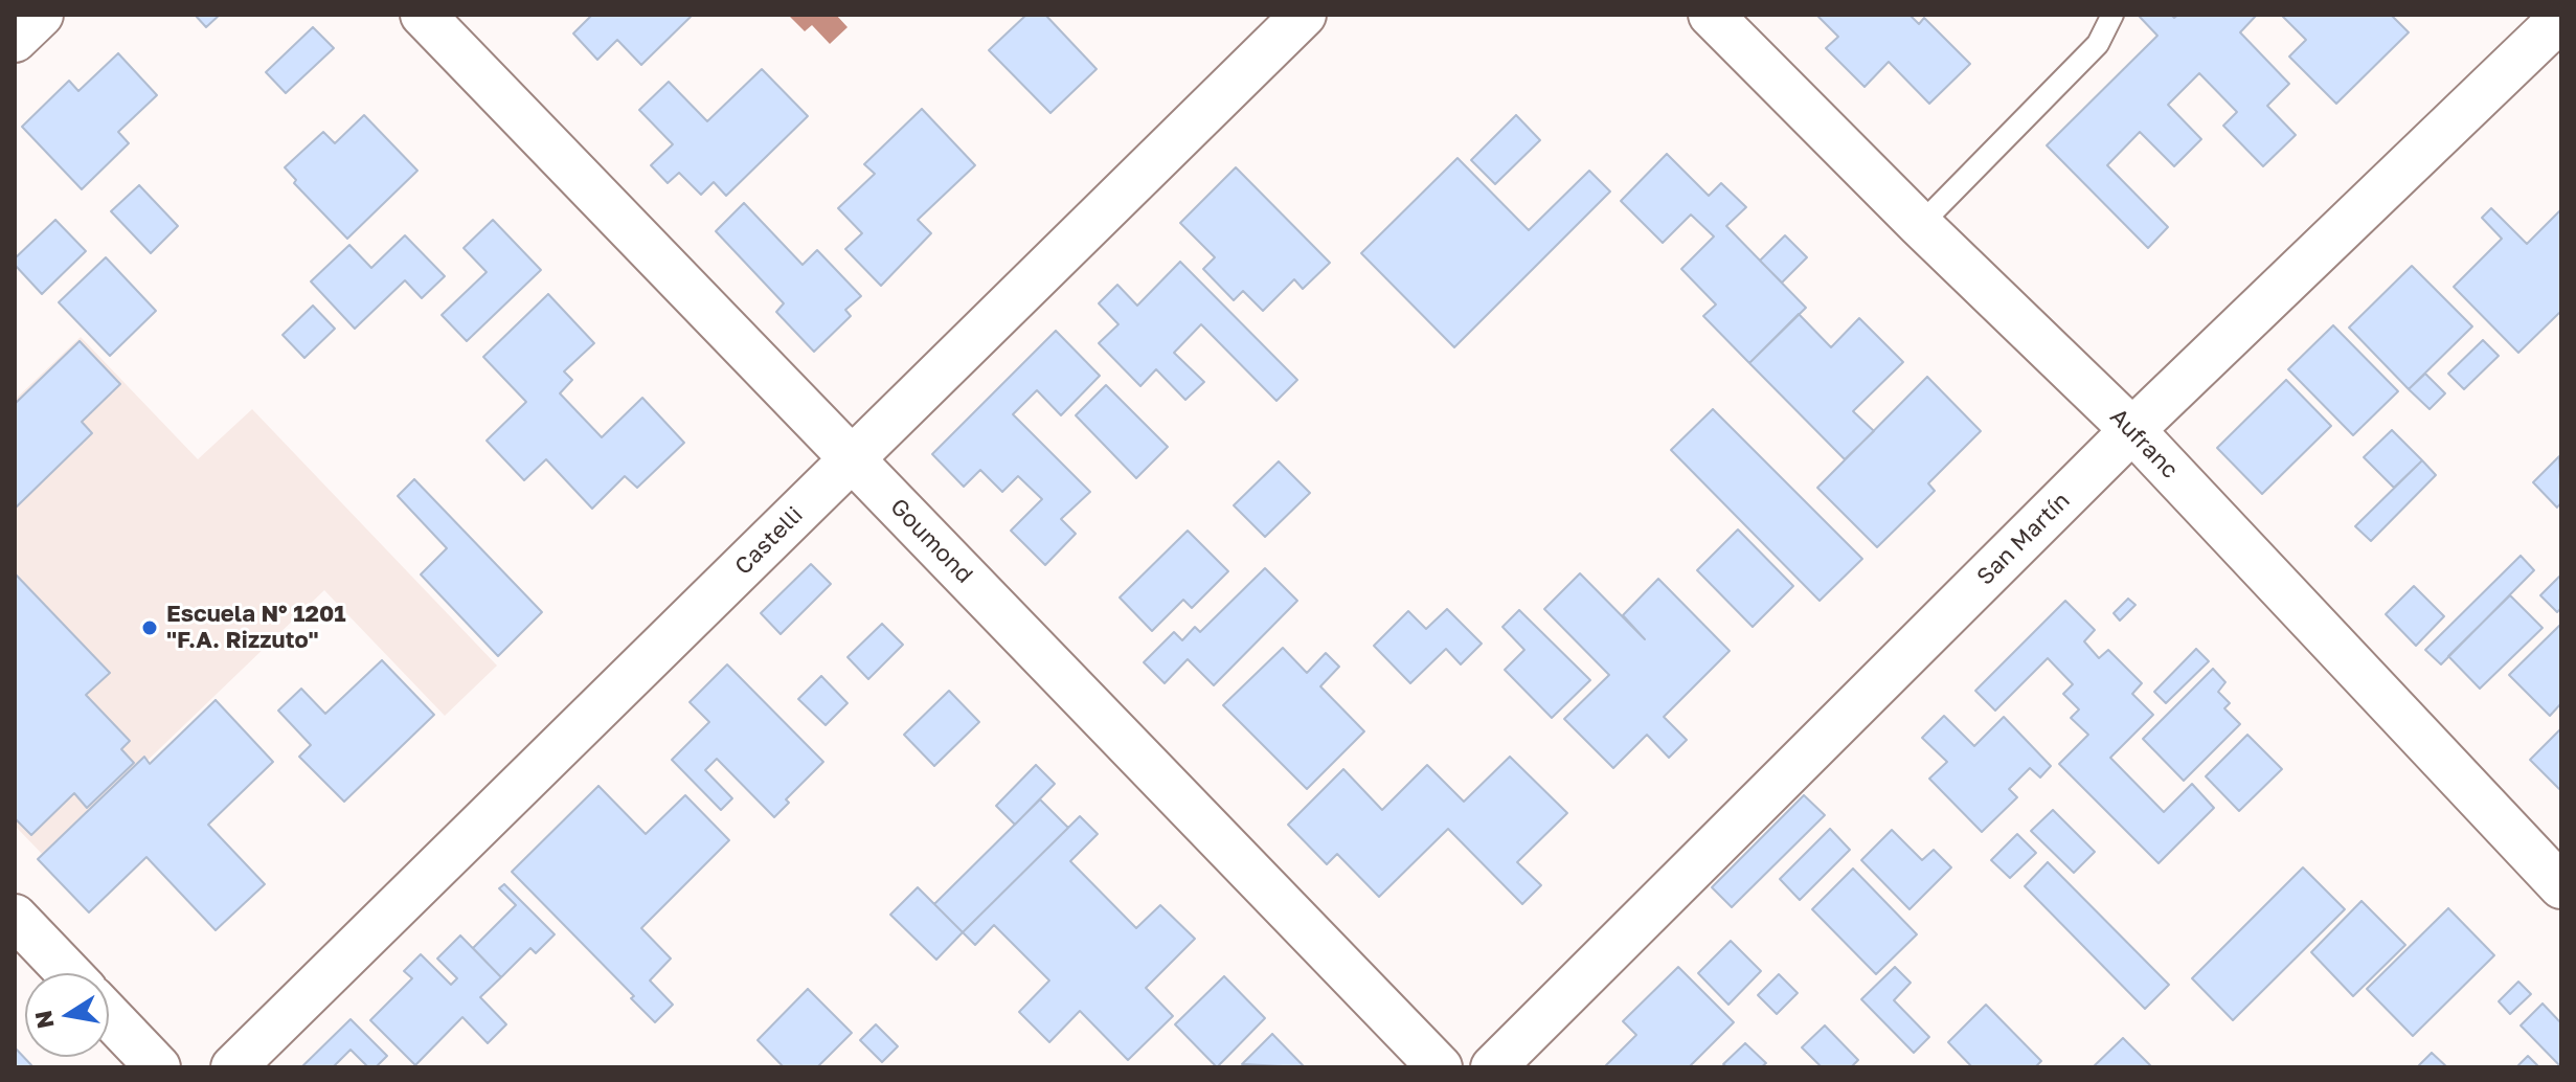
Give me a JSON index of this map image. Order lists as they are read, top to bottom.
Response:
{
  "streets": {
    "street": [
      "Aufranc",
      "San Martín",
      "Castelli",
      "Goumond"
    ]
  },
  "crossings": [
    ["Aufranc", "San Martín"],
    ["Castelli", "Goumond"]
  ],
  "places": ["Escuela N° 1201 \"F.A. Rizzuto\""],
  "north": "left"
}
